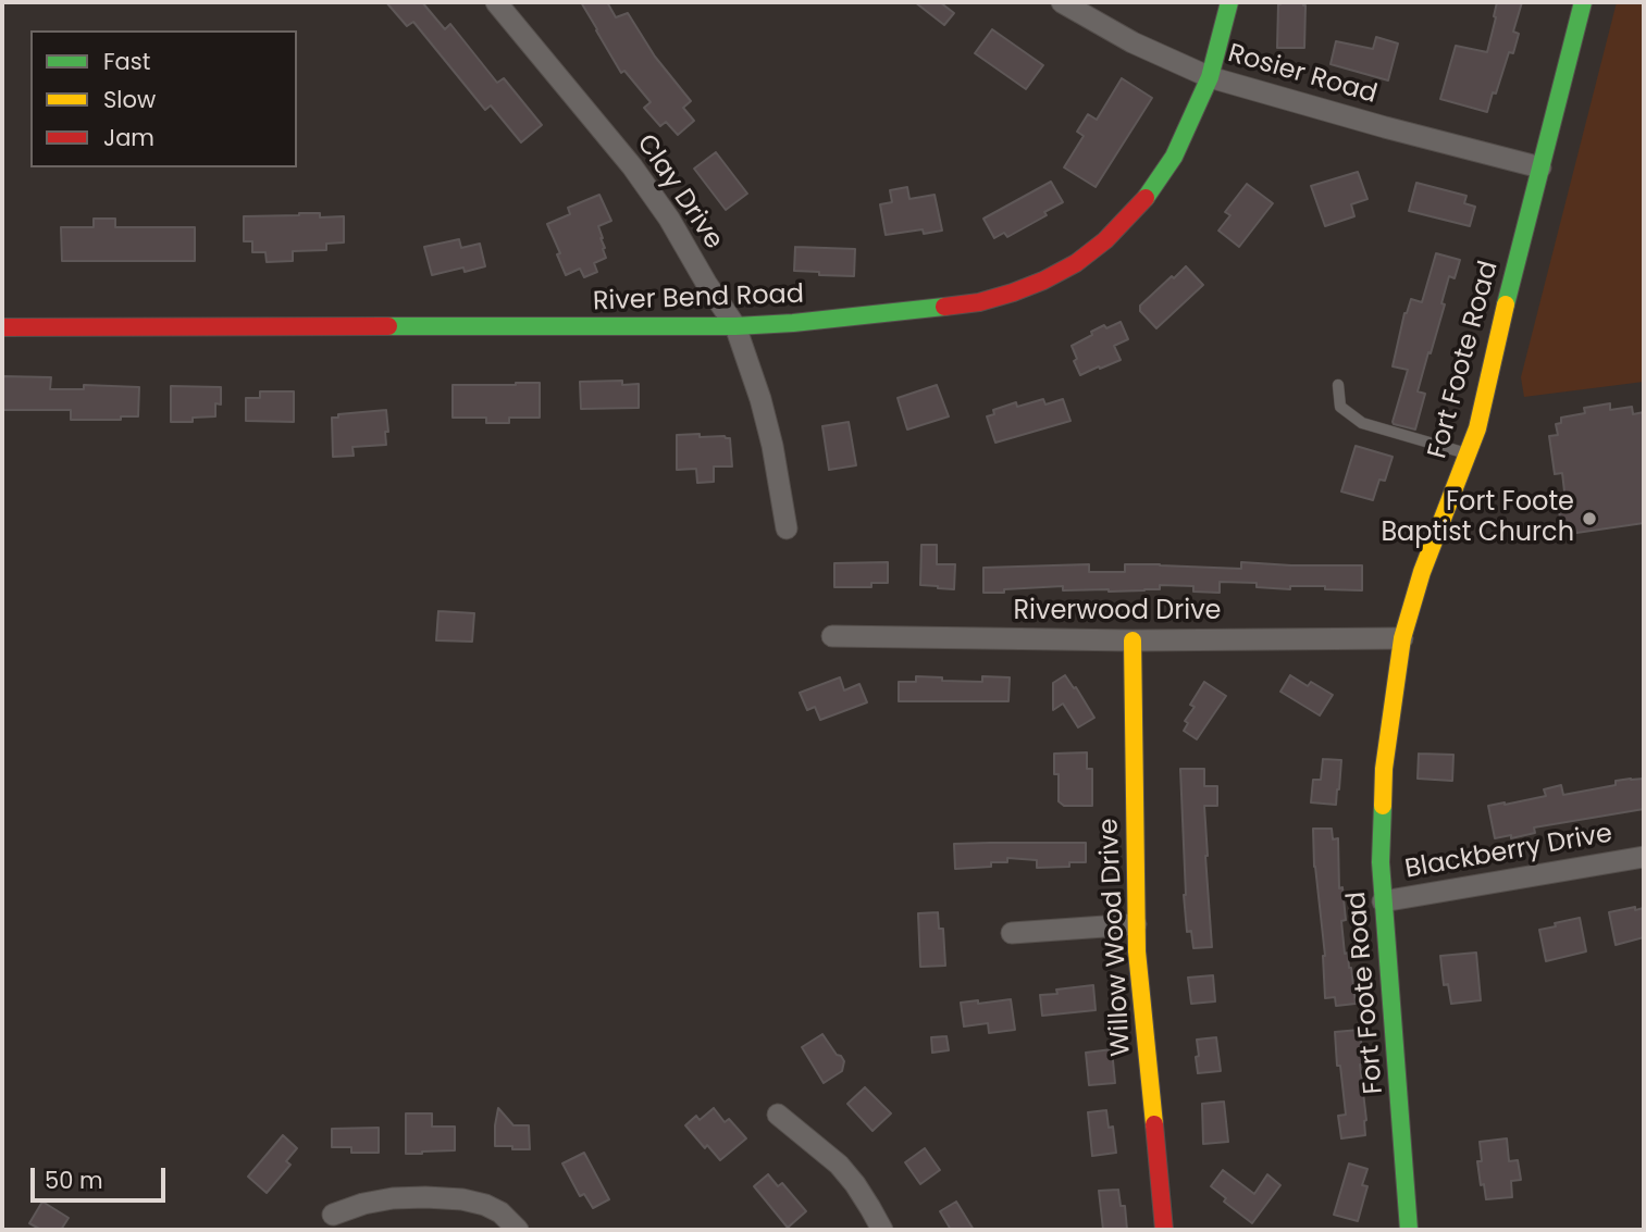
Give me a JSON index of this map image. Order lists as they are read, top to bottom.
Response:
{
  "streets": {
    "street": [
      "Rosier Road",
      "Clay Drive",
      "River Bend Road",
      "Fort Foote Road",
      "Riverwood Drive",
      "Blackberry Drive",
      "Willow Wood Drive"
    ]
  },
  "crossings": [
    ["Rosier Road", "River Bend Road"],
    ["Rosier Road", "Fort Foote Road"],
    ["Clay Drive", "River Bend Road"],
    ["Fort Foote Road", "Riverwood Drive"],
    ["Fort Foote Road", "Blackberry Drive"],
    ["Riverwood Drive", "Willow Wood Drive"]
  ],
  "places": ["Fort Foote Baptist Church"],
  "legend": ["Fast", "Slow", "Jam"],
  "scale_bar": "50 m"
}
